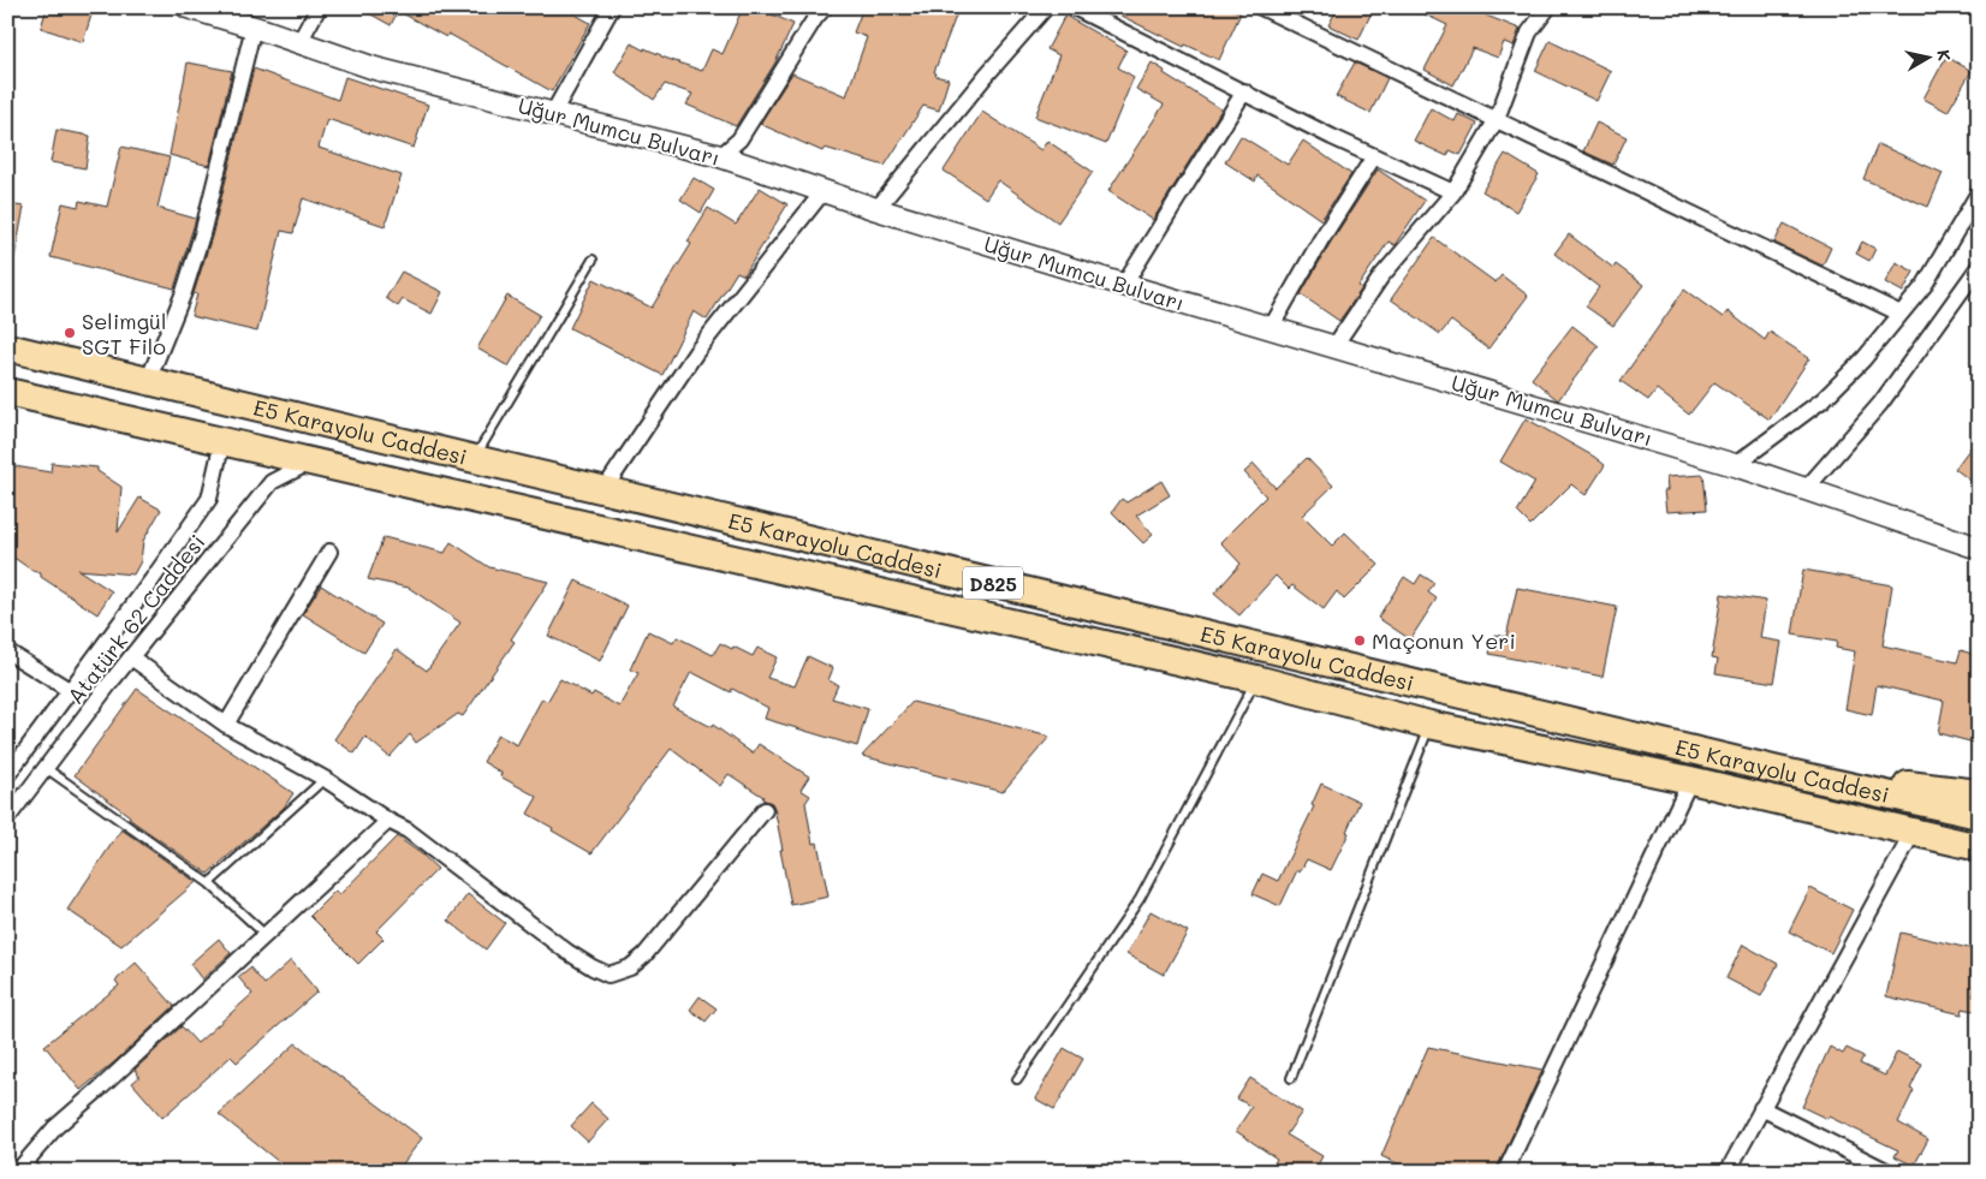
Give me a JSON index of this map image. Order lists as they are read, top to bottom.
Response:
{
  "streets": {
    "highway": ["E5 Karayolu Caddesi", "D825"],
    "street": ["Uğur Mumcu Bulvarı", "Atatürk 62 Caddesi"]
  },
  "crossings": [
    ["E5 Karayolu Caddesi", "Atatürk 62 Caddesi"]
  ],
  "places": ["Selimgül SGT Filo", "Maçonun Yeri"],
  "north": "right"
}
